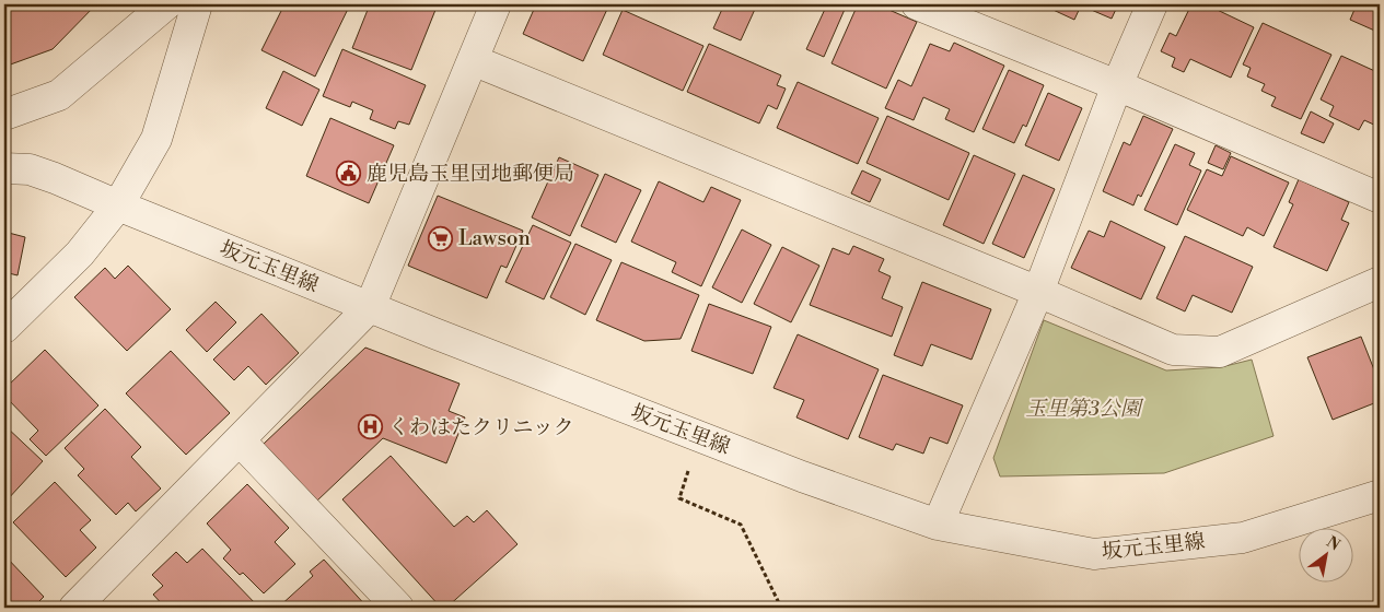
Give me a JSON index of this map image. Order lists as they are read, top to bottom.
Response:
{
  "streets": {
    "street": ["坂元玉里線"]
  },
  "parks": ["玉里第3公園"],
  "places": {
    "public building": ["鹿児島玉里団地郵便局"],
    "supermarket": ["Lawson"],
    "hospital": ["くわはたクリニック"]
  },
  "north": "top right"
}
